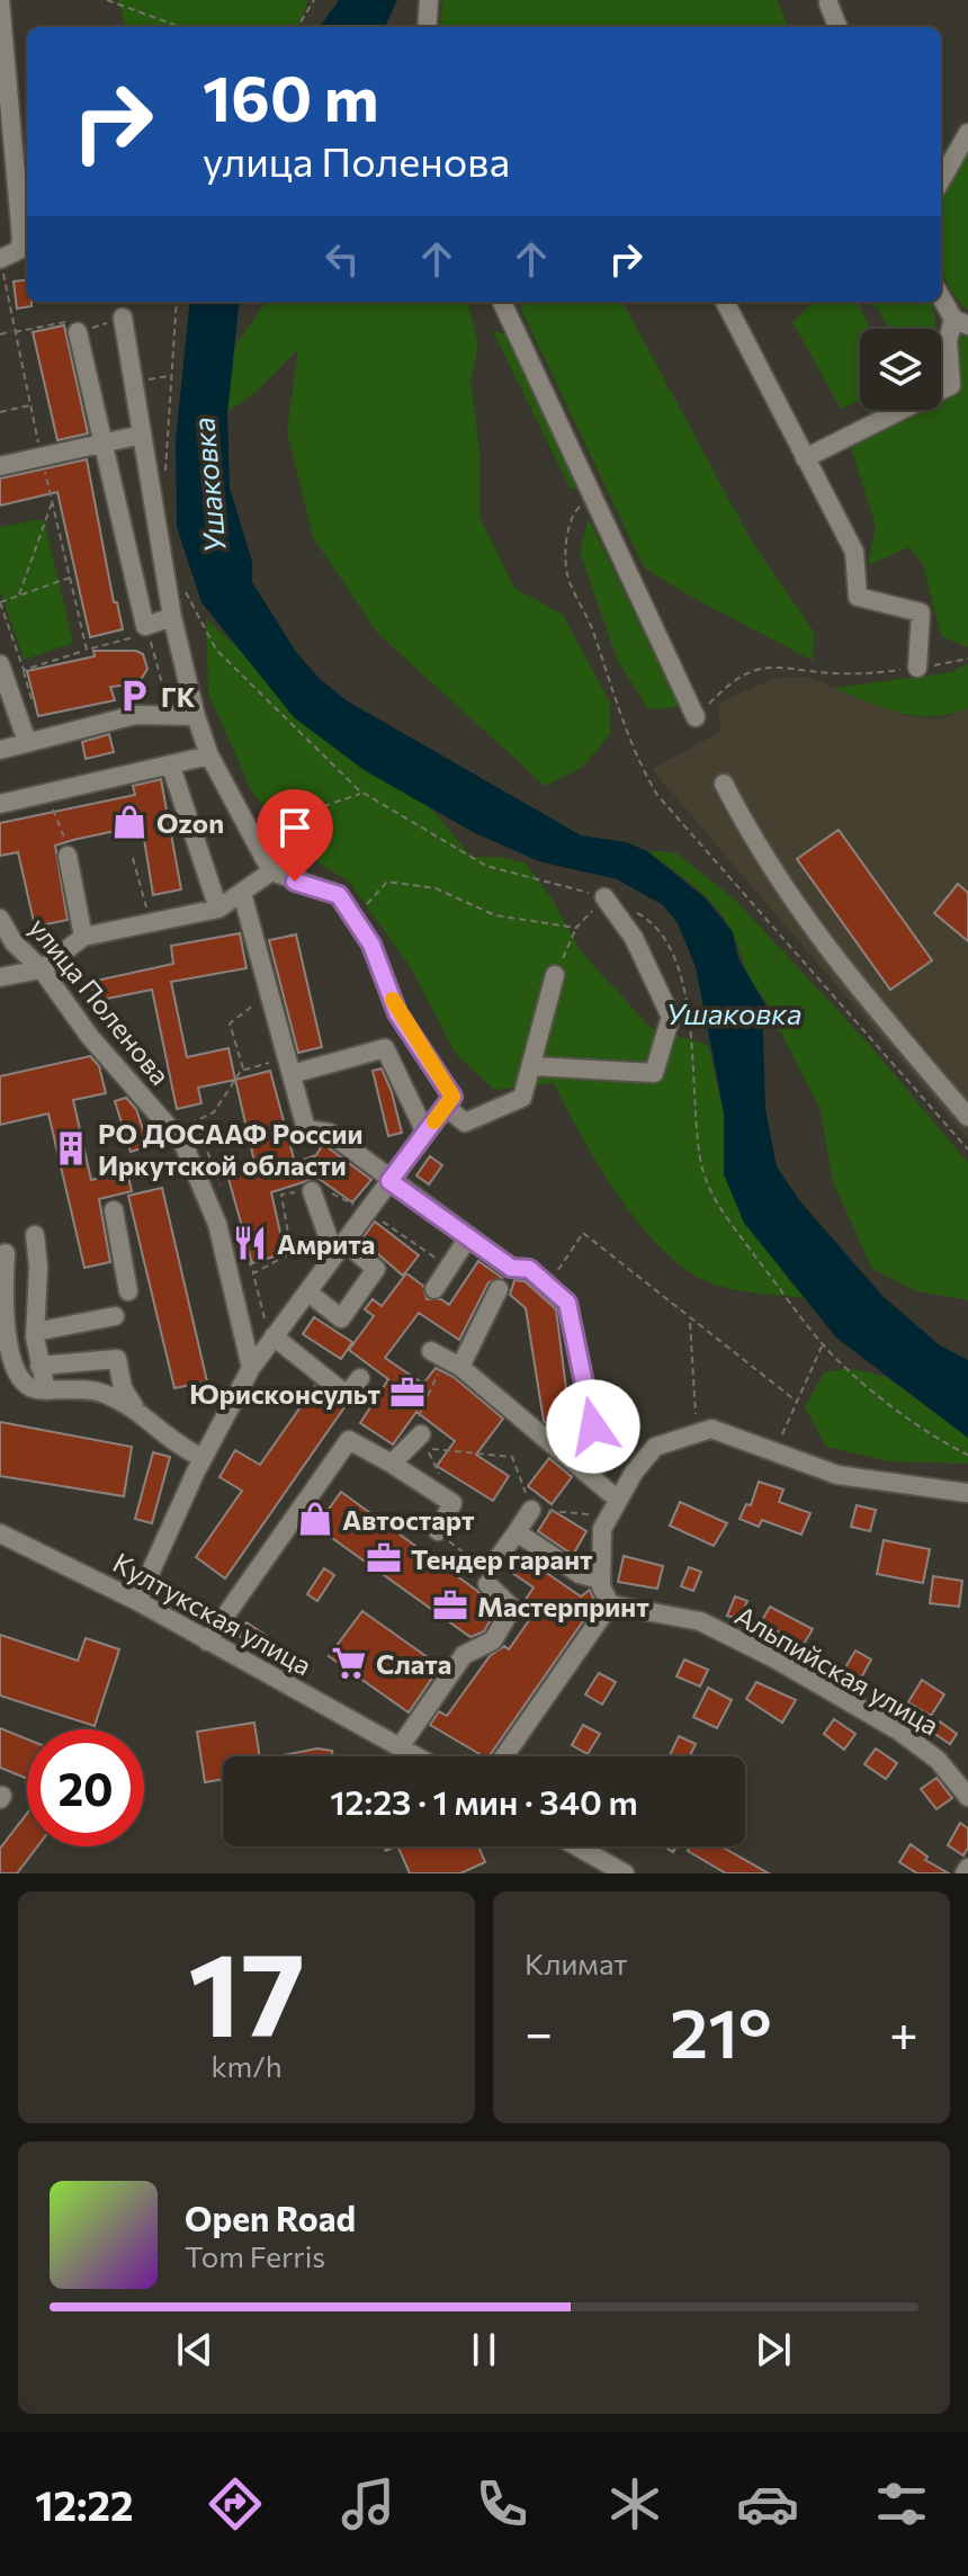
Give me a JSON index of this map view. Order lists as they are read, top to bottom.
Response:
{
  "streets": {
    "street": ["улица Поленова", "Култукская улица", "Альпийская улица"]
  },
  "water": ["Ушаковка"],
  "places": {
    "parking": ["ГК"],
    "shop": ["Ozon", "Автостарт"],
    "building": ["РО ДОСААФ России Иркутской области"],
    "restaurant": ["Амрита"],
    "office": ["Юрисконсульт", "Тендер гарант", "Мастерпринт"],
    "supermarket": ["Слата"]
  },
  "page": {
    "turn": ["160 m", "улица Поленова"],
    "limit": "20",
    "trip": "12:23 · 1 мин · 340 m",
    "tile": [
      ["17", "km/h"],
      "Климат"
    ],
    "heat": ["−", "21°", "+"],
    "song": ["Open Road", "Tom Ferris"],
    "tabs": "12:22"
  }
}
